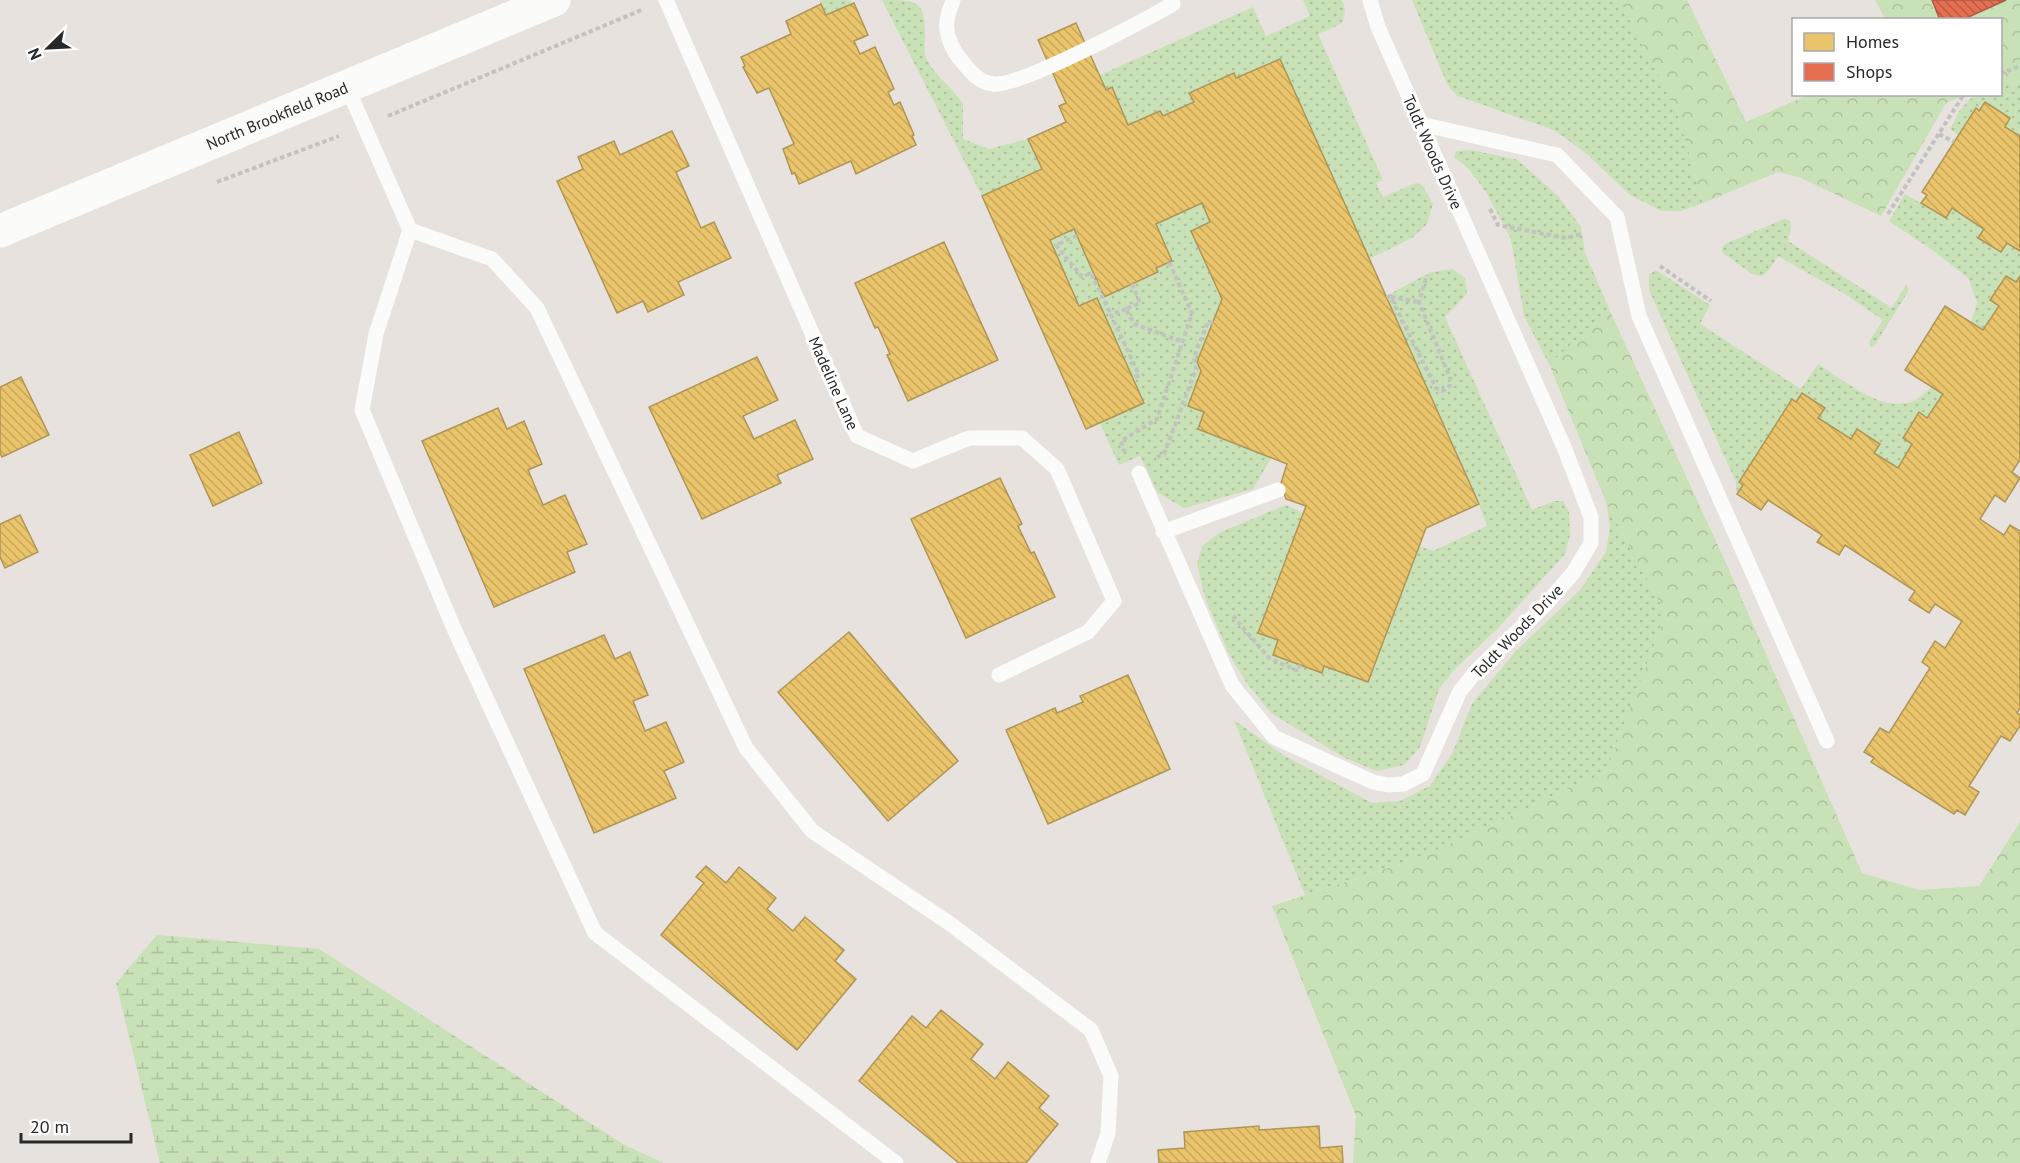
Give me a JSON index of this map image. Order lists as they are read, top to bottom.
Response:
{
  "streets": {
    "street": ["North Brookfield Road"],
    "lane": ["Toldt Woods Drive", "Madeline Lane"]
  },
  "legend": ["Homes", "Shops"],
  "scale_bar": "20 m",
  "north": "bottom left"
}
